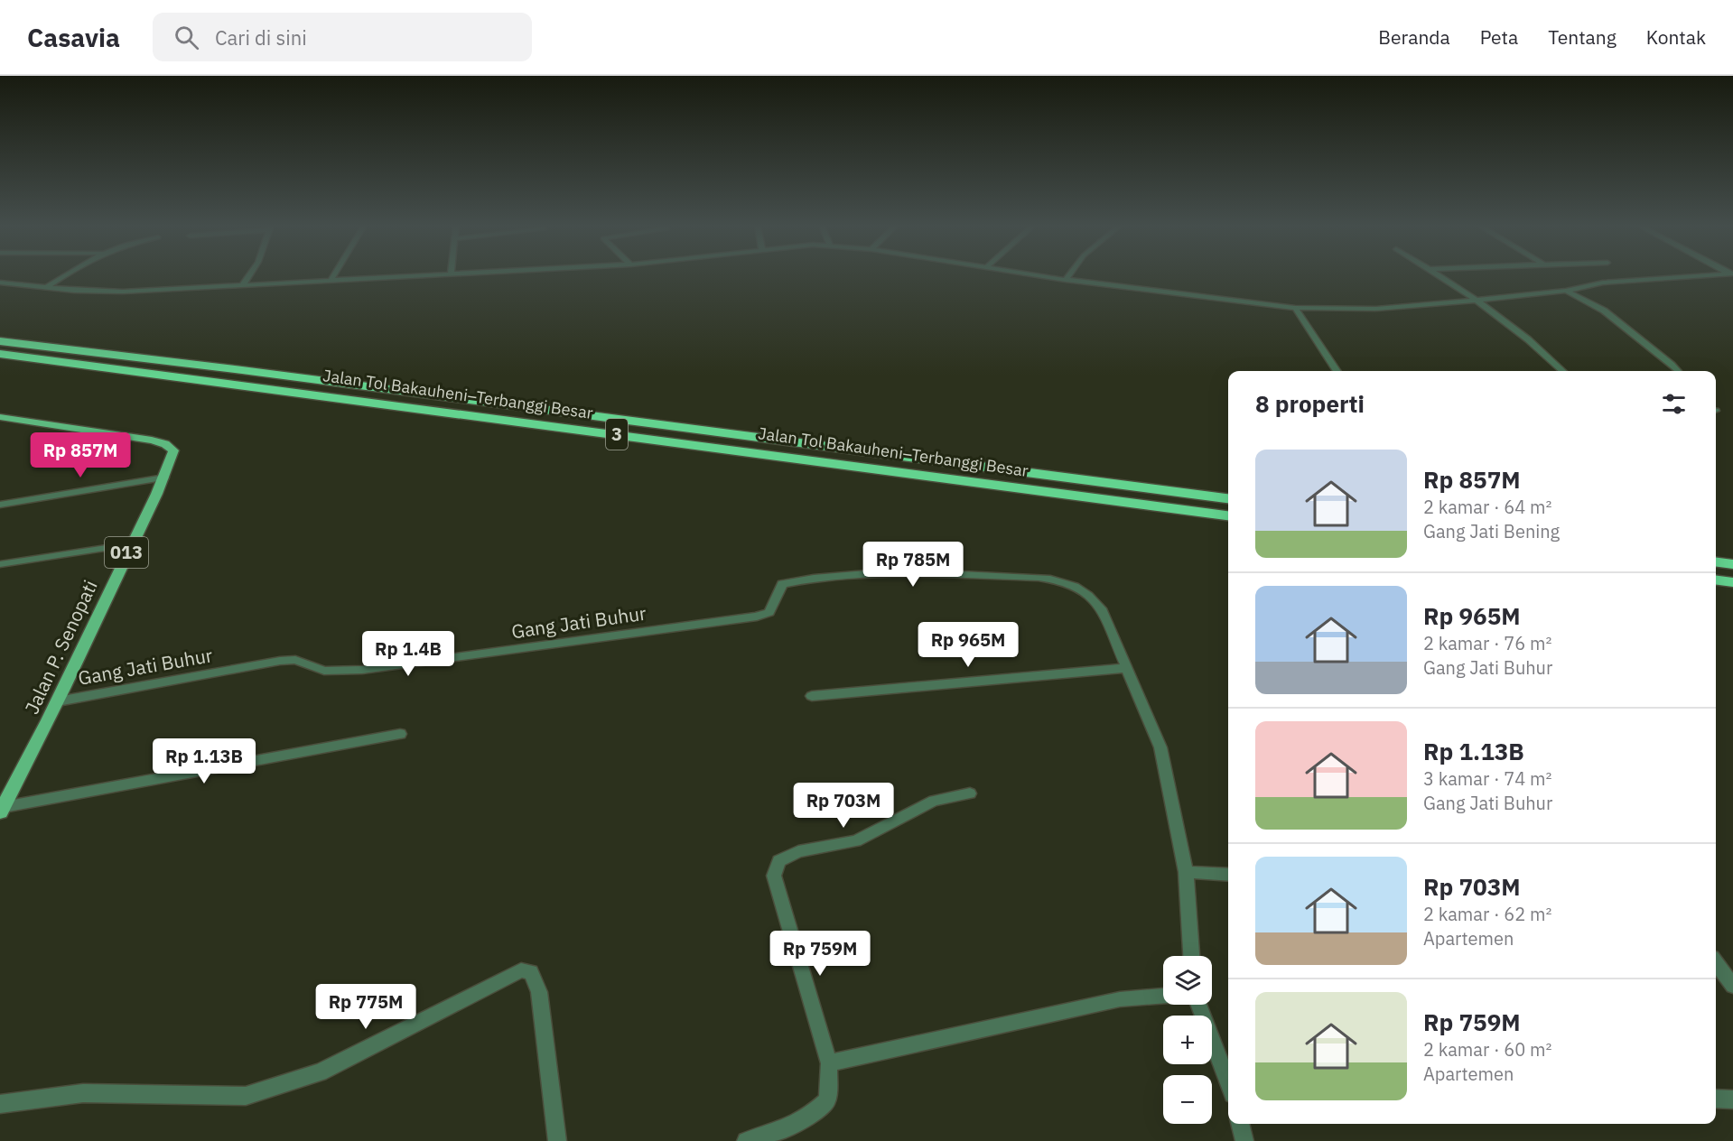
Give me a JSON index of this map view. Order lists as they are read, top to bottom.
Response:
{
  "streets": {
    "highway": ["Jalan Tol Bakauheni–Terbanggi Besar", "3"],
    "main road": ["013", "Jalan P. Senopati"],
    "street": ["Gang Jati Buhur"]
  },
  "crossings": [
    ["Gang Jati Buhur", "Jalan P. Senopati"]
  ],
  "page": {
    "header": "Casavia",
    "search": "Cari di sini",
    "nav": [
      "Beranda",
      "Peta",
      "Tentang",
      "Kontak"
    ],
    "heading": "8 properti",
    "price": [
      "Rp 857M",
      "Rp 785M",
      "Rp 965M",
      "Rp 1.4B",
      "Rp 1.13B",
      "Rp 703M",
      "Rp 759M",
      "Rp 775M"
    ],
    "list": [
      {
        "name": "Rp 857M",
        "note": "2 kamar · 64 m² · Gang Jati Bening"
      },
      {
        "name": "Rp 965M",
        "note": "2 kamar · 76 m² · Gang Jati Buhur"
      },
      {
        "name": "Rp 1.13B",
        "note": "3 kamar · 74 m² · Gang Jati Buhur"
      },
      {
        "name": "Rp 703M",
        "note": "2 kamar · 62 m² · Apartemen"
      },
      {
        "name": "Rp 759M",
        "note": "2 kamar · 60 m² · Apartemen"
      }
    ],
    "map_buttons": ["+", "−"]
  }
}
